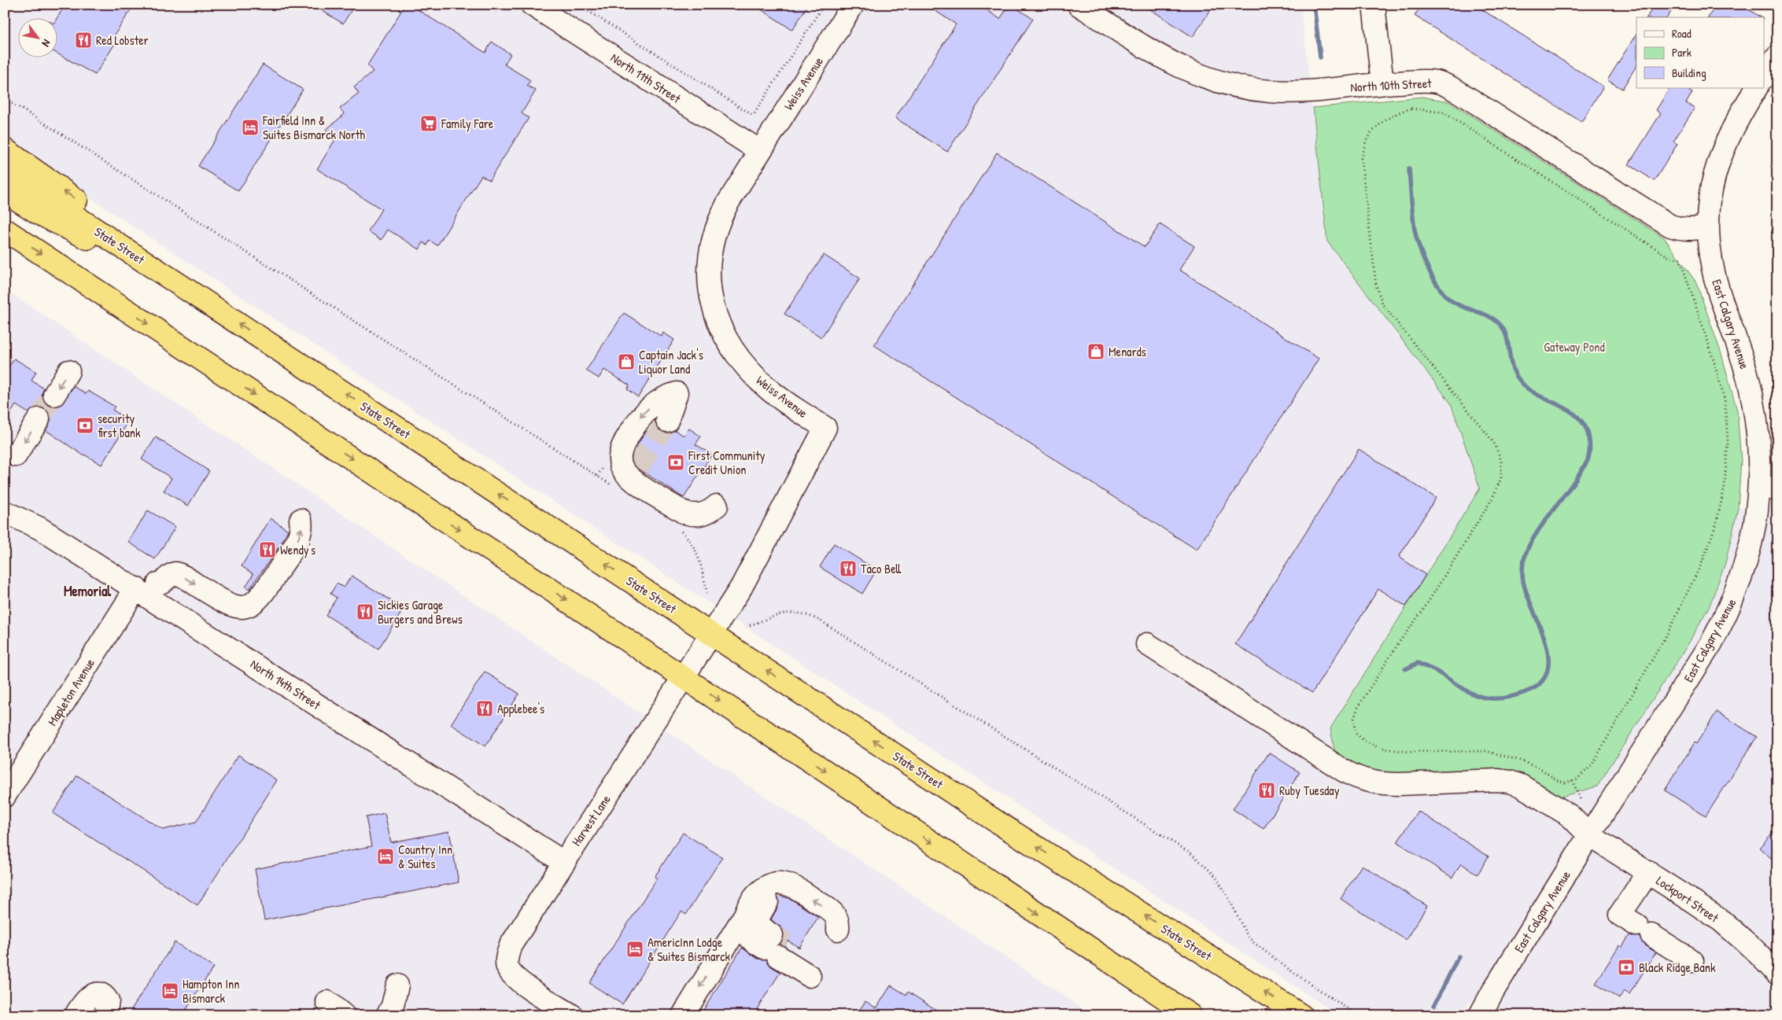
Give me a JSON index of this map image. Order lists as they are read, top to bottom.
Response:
{
  "streets": {
    "highway": ["State Street"],
    "street": [
      "North 11th Street",
      "Weiss Avenue",
      "North 10th Street",
      "East Calgary Avenue",
      "North 14th Street",
      "Mapleton Avenue",
      "Harvest Lane",
      "Lockport Street"
    ]
  },
  "crossings": [
    ["North 11th Street", "Weiss Avenue"],
    ["Weiss Avenue", "State Street"],
    ["Weiss Avenue", "Harvest Lane"],
    ["North 10th Street", "East Calgary Avenue"],
    ["East Calgary Avenue", "Lockport Street"],
    ["North 14th Street", "Mapleton Avenue"],
    ["North 14th Street", "Harvest Lane"]
  ],
  "districts": ["Memorial"],
  "parks": ["Gateway Pond"],
  "places": {
    "restaurant": [
      "Red Lobster",
      "Wendy's",
      "Taco Bell",
      "Sickies Garage Burgers and Brews",
      "Applebee's",
      "Ruby Tuesday"
    ],
    "supermarket": ["Family Fare"],
    "hotel": [
      "Fairfield Inn & Suites Bismarck North",
      "Country Inn & Suites",
      "AmericInn Lodge & Suites Bismarck",
      "Hampton Inn Bismarck"
    ],
    "shop": ["Menards", "Captain Jack's Liquor Land"],
    "bank": ["security first bank", "First Community Credit Union", "Black Ridge Bank"]
  },
  "legend": ["Road", "Park", "Building"],
  "north": "bottom right"
}
